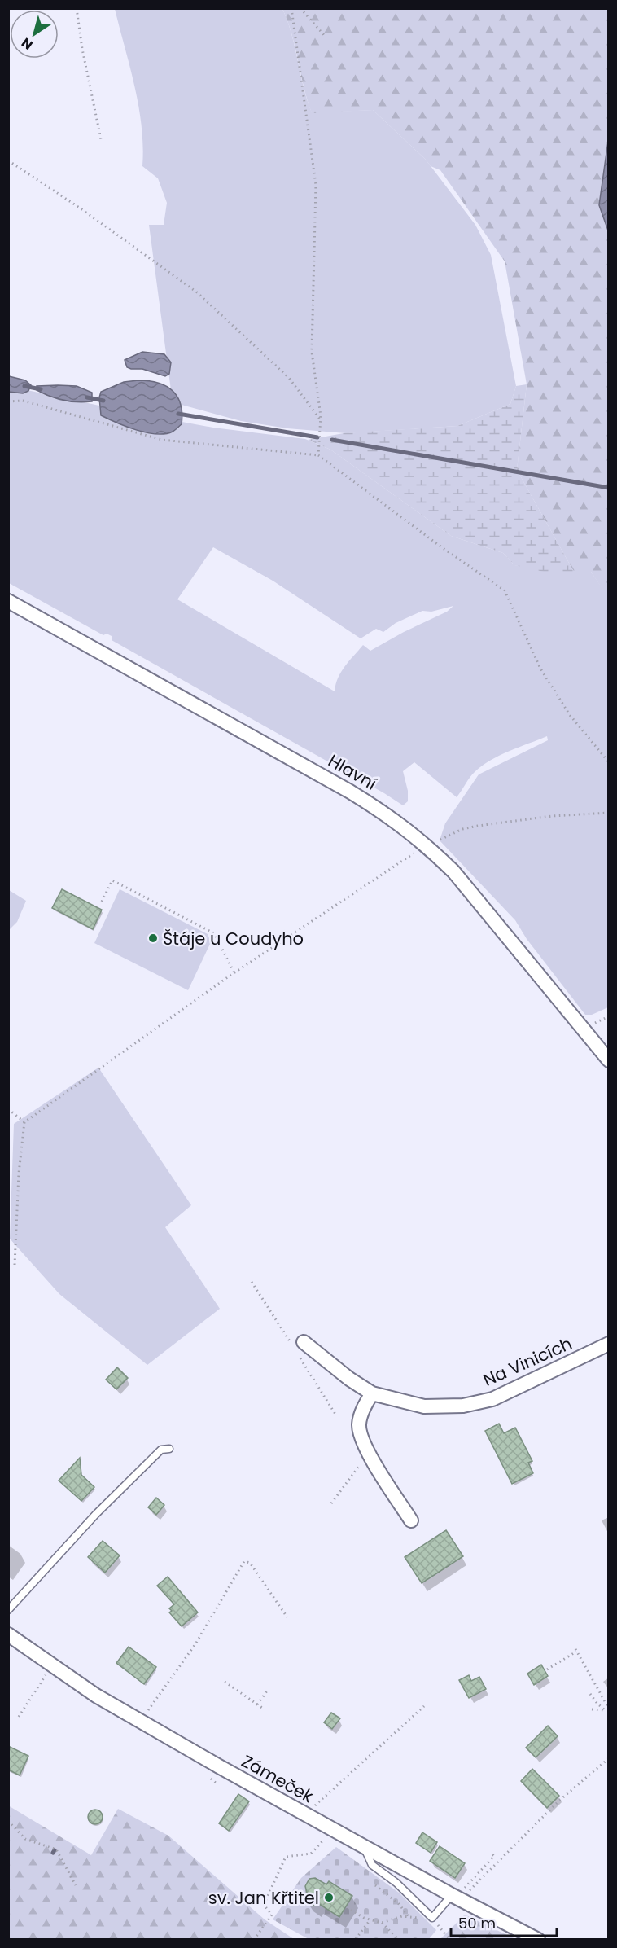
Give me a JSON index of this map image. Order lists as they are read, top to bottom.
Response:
{
  "streets": {
    "street": ["Hlavní", "Na Vinicích", "Zámeček"]
  },
  "places": ["Štáje u Coudyho", "sv. Jan Křtitel"],
  "scale_bar": "50 m",
  "north": "bottom left"
}
